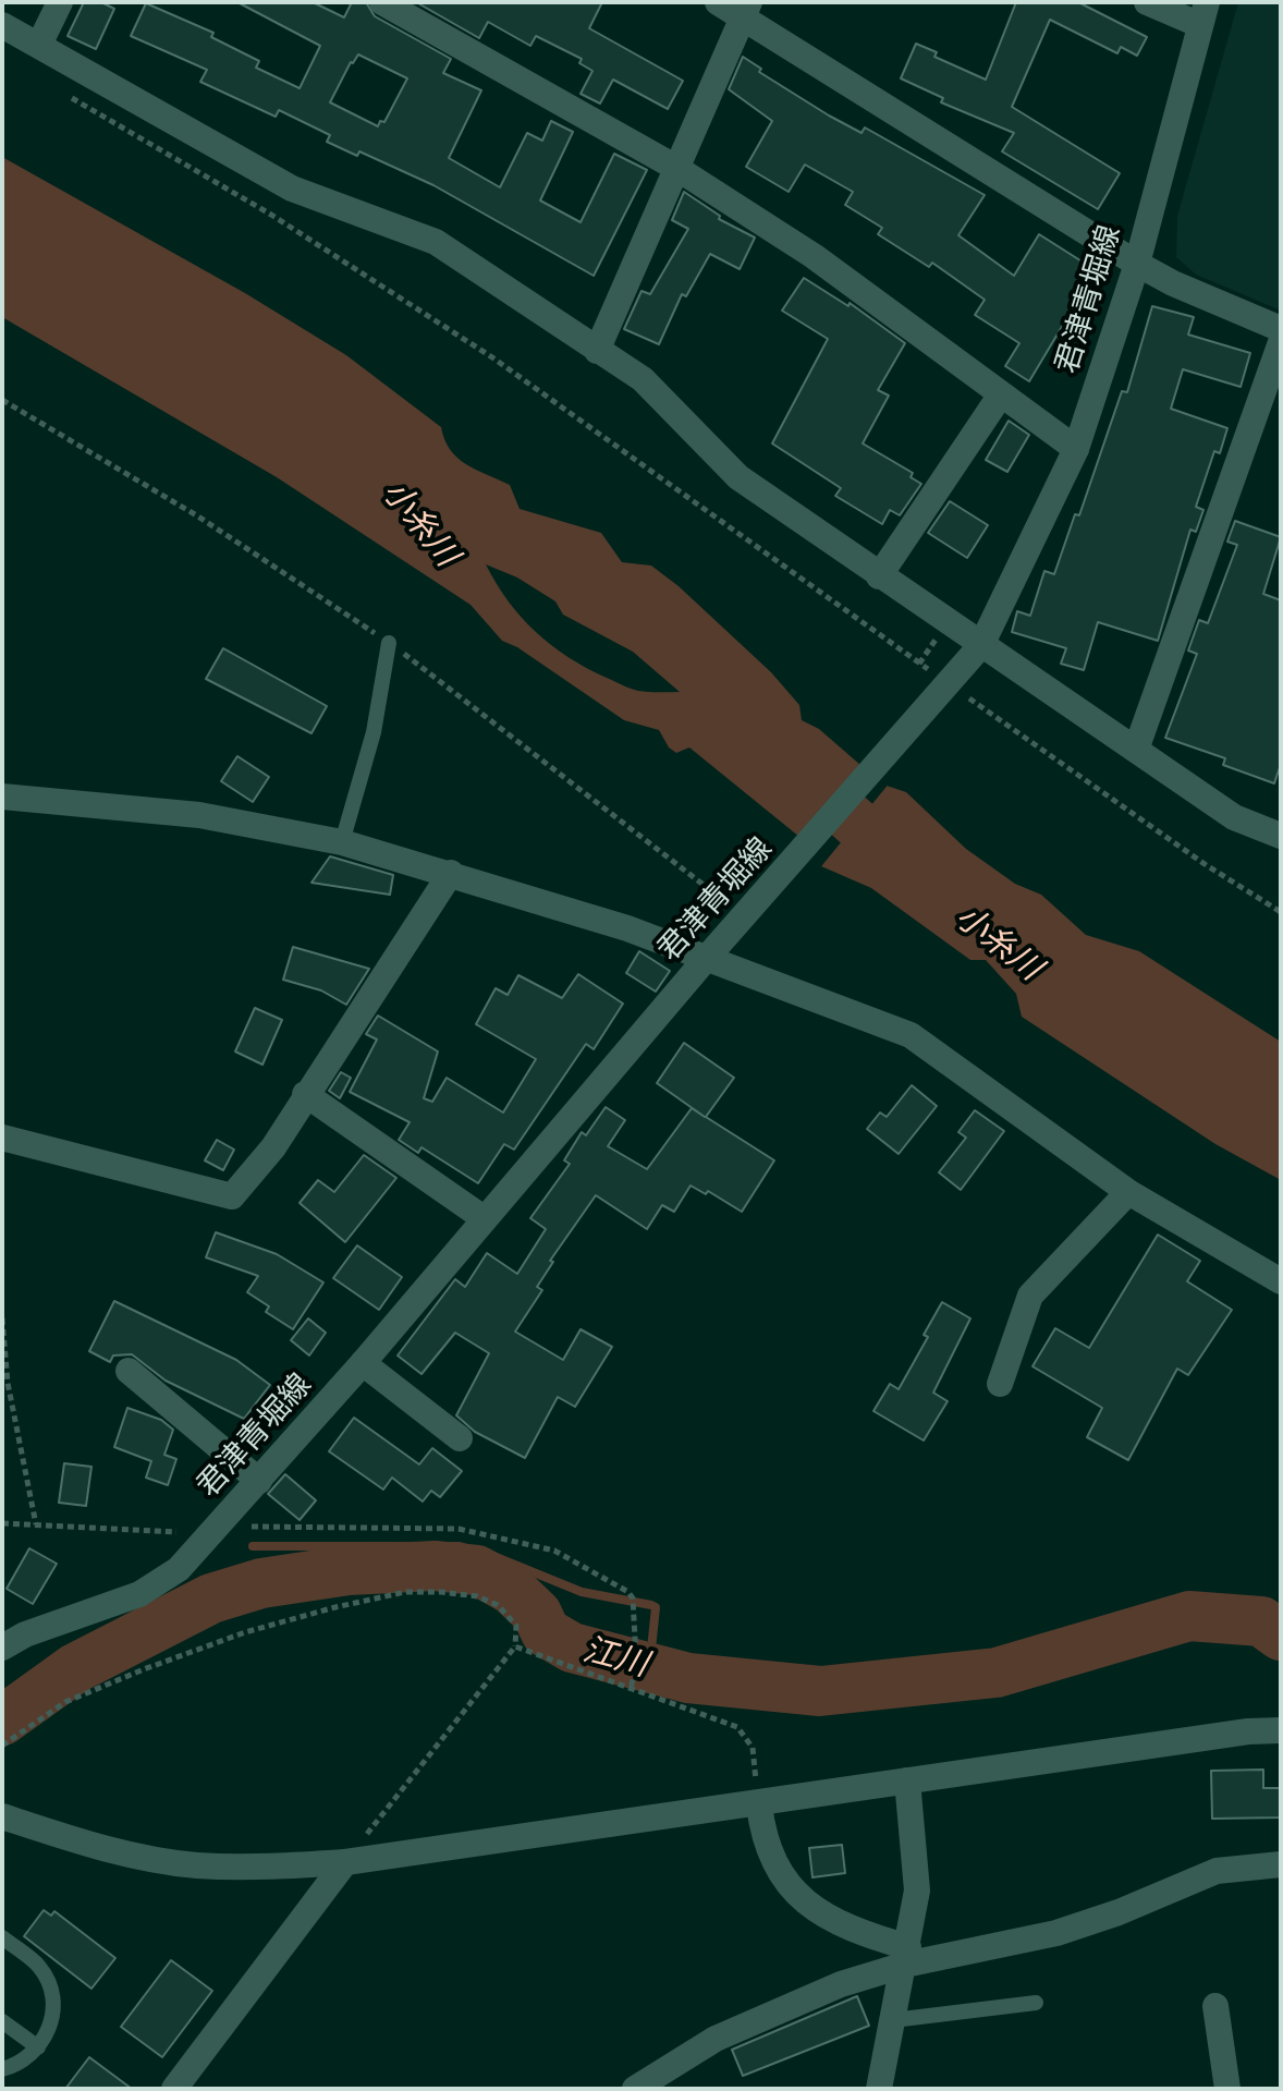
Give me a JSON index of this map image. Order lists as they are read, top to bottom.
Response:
{
  "streets": {
    "street": ["君津青堀線"]
  },
  "water": ["小糸川", "江川"]
}
